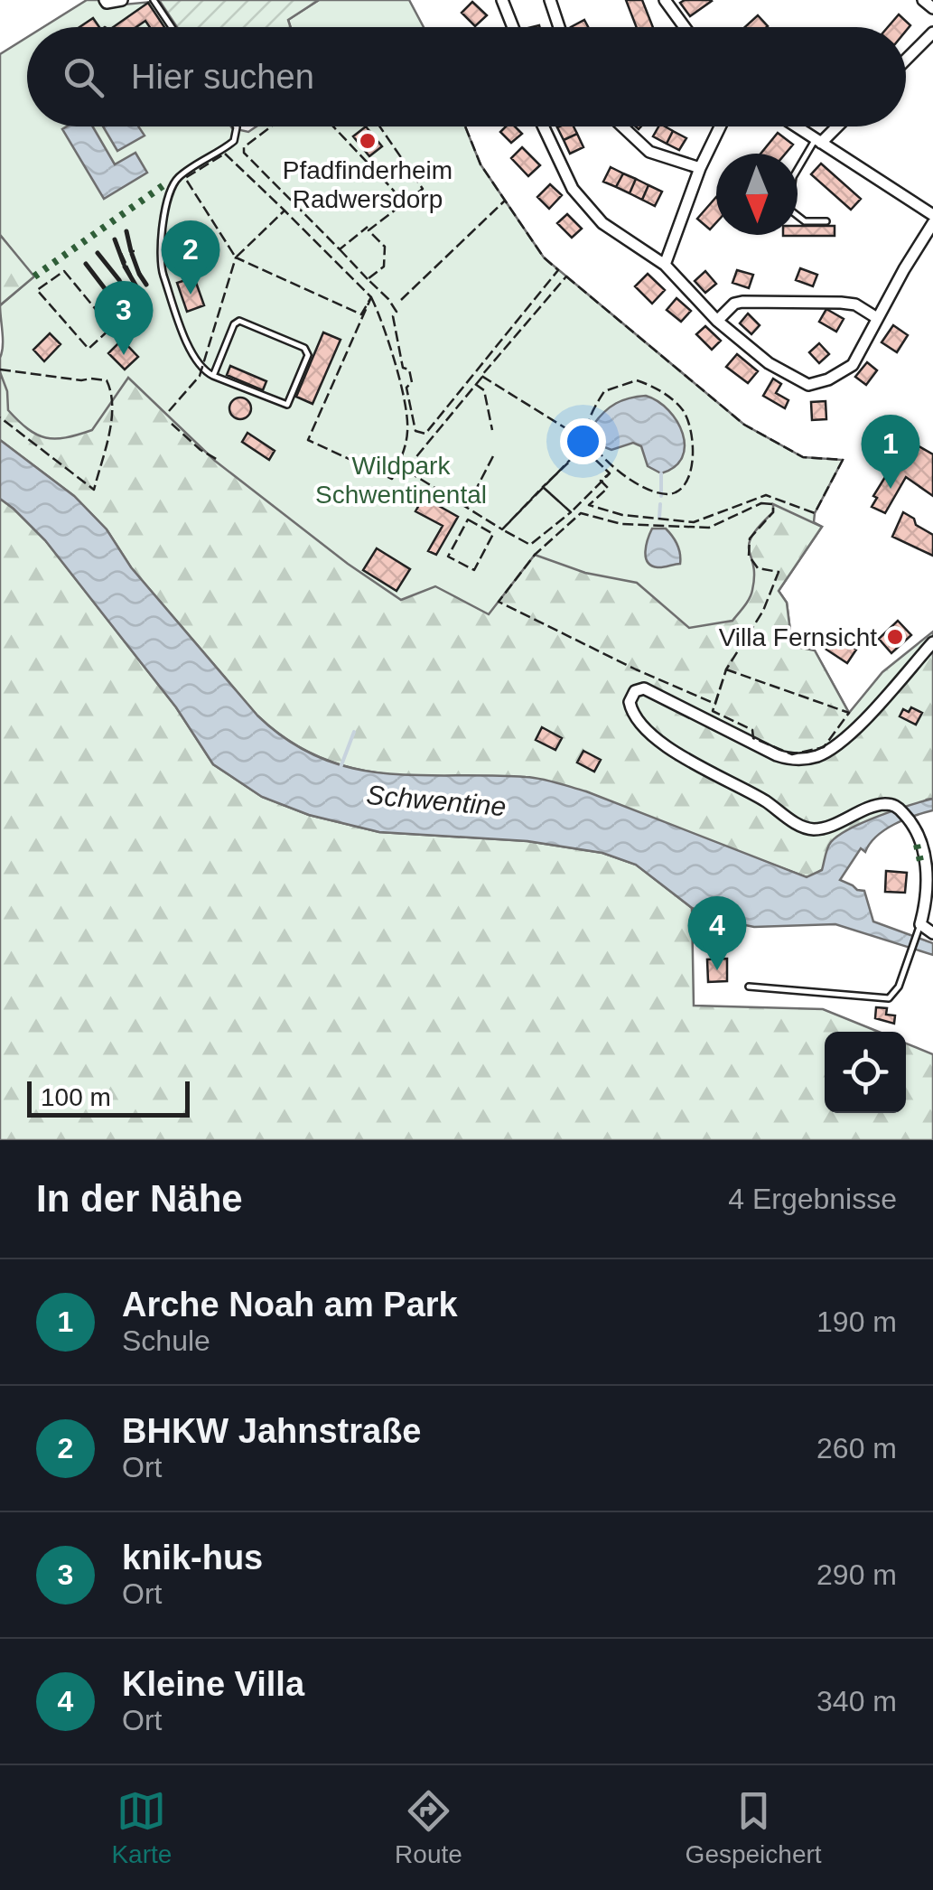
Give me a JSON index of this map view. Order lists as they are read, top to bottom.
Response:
{
  "water": ["Schwentine"],
  "parks": ["Wildpark Schwentinental"],
  "places": ["Pfadfinderheim Radwersdorp", "Villa Fernsicht"],
  "scale_bar": "100 m",
  "north": "bottom",
  "page": {
    "search": "Hier suchen",
    "pins": [
      "2",
      "3",
      "1",
      "4"
    ],
    "scale": "100 m",
    "heading": ["In der Nähe", "4 Ergebnisse"],
    "list": [
      {
        "mark": "1",
        "name": "Arche Noah am Park",
        "note": "Schule",
        "value": "190 m"
      },
      {
        "mark": "2",
        "name": "BHKW Jahnstraße",
        "note": "Ort",
        "value": "260 m"
      },
      {
        "mark": "3",
        "name": "knik-hus",
        "note": "Ort",
        "value": "290 m"
      },
      {
        "mark": "4",
        "name": "Kleine Villa",
        "note": "Ort",
        "value": "340 m"
      }
    ],
    "nav": ["Karte", "Route", "Gespeichert"]
  }
}
